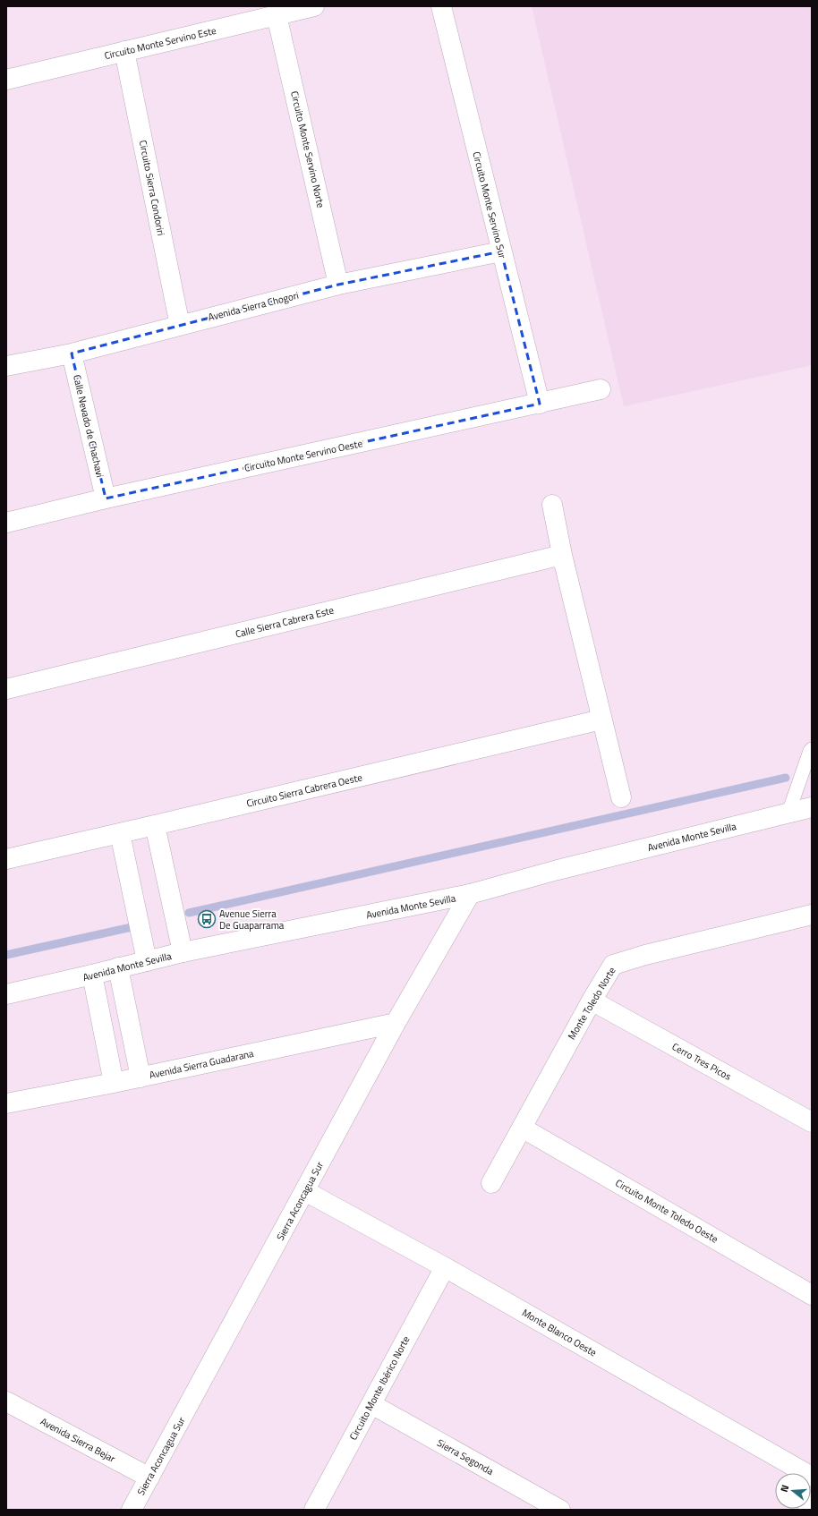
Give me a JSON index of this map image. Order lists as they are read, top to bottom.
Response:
{
  "streets": {
    "street": [
      "Circuito Monte Servino Este",
      "Circuito Monte Servino Norte",
      "Circuito Sierra Condoriri",
      "Circuito Monte Servino Sur",
      "Avenida Sierra Chogori",
      "Calle Nevado de Chachavi",
      "Circuito Monte Servino Oeste",
      "Calle Sierra Cabrera Este",
      "Circuito Sierra Cabrera Oeste",
      "Avenida Monte Sevilla",
      "Monte Toledo Norte",
      "Cerro Tres Picos",
      "Avenida Sierra Guadarana",
      "Sierra Aconcagua Sur",
      "Circuito Monte Toledo Oeste",
      "Monte Blanco Oeste",
      "Circuito Monte Ibérico Norte",
      "Avenida Sierra Bejar",
      "Sierra Segonda"
    ]
  },
  "crossings": [
    ["Circuito Monte Servino Este", "Circuito Monte Servino Norte"],
    ["Circuito Monte Servino Este", "Circuito Sierra Condoriri"],
    ["Circuito Monte Servino Norte", "Avenida Sierra Chogori"],
    ["Circuito Sierra Condoriri", "Avenida Sierra Chogori"],
    ["Circuito Monte Servino Sur", "Avenida Sierra Chogori"],
    ["Circuito Monte Servino Sur", "Circuito Monte Servino Oeste"],
    ["Avenida Sierra Chogori", "Calle Nevado de Chachavi"],
    ["Calle Nevado de Chachavi", "Circuito Monte Servino Oeste"],
    ["Avenida Monte Sevilla", "Sierra Aconcagua Sur"],
    ["Monte Toledo Norte", "Cerro Tres Picos"],
    ["Monte Toledo Norte", "Circuito Monte Toledo Oeste"],
    ["Avenida Sierra Guadarana", "Sierra Aconcagua Sur"],
    ["Sierra Aconcagua Sur", "Monte Blanco Oeste"],
    ["Sierra Aconcagua Sur", "Avenida Sierra Bejar"],
    ["Monte Blanco Oeste", "Circuito Monte Ibérico Norte"],
    ["Circuito Monte Ibérico Norte", "Sierra Segonda"]
  ],
  "places": {
    "bus stop": ["Avenue Sierra De Guaparrama"]
  },
  "north": "left"
}
